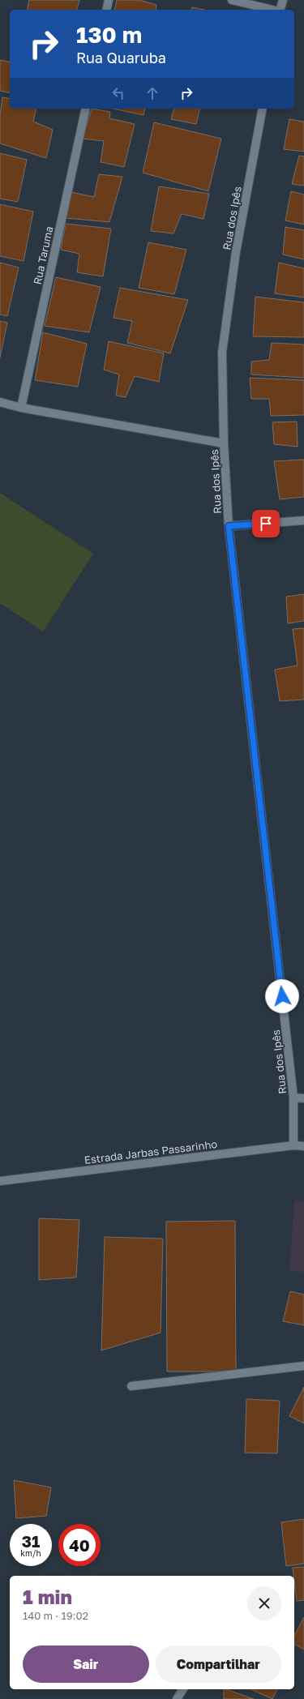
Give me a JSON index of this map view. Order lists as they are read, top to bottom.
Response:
{
  "streets": {
    "street": ["Rua dos Ipês", "Rua Taruma", "Estrada Jarbas Passarinho"]
  },
  "crossings": [
    ["Rua dos Ipês", "Estrada Jarbas Passarinho"]
  ],
  "page": {
    "turn": ["130 m", "Rua Quaruba"],
    "speed": "31 km/h",
    "limit": "40",
    "heading": ["1 min", "140 m · 19:02"],
    "buttons": ["Sair", "Compartilhar"]
  }
}
